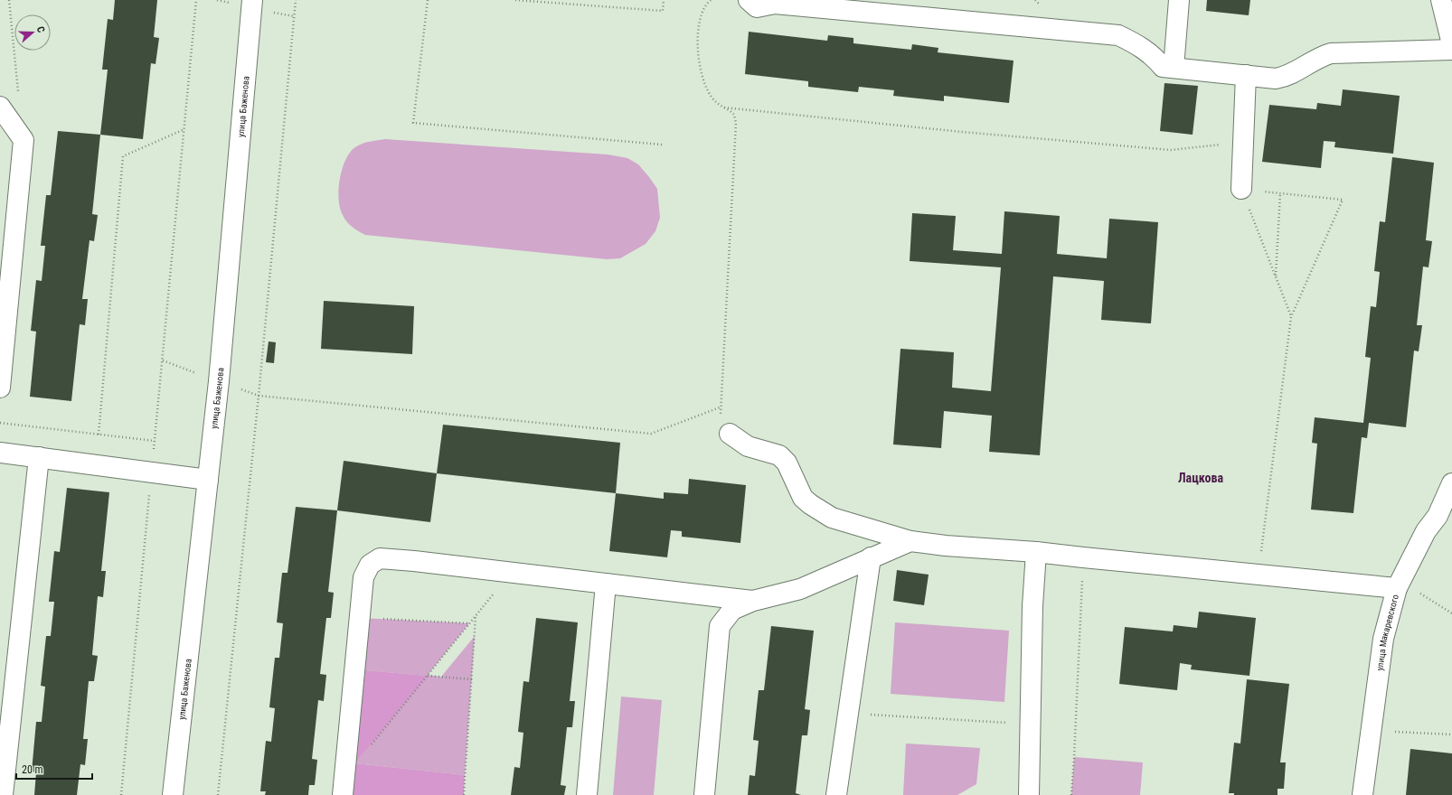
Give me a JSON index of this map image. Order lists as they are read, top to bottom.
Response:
{
  "streets": {
    "street": ["улица Баженова", "улица Макаревского"]
  },
  "districts": ["Лацкова"],
  "scale_bar": "20 m",
  "north": "right"
}
